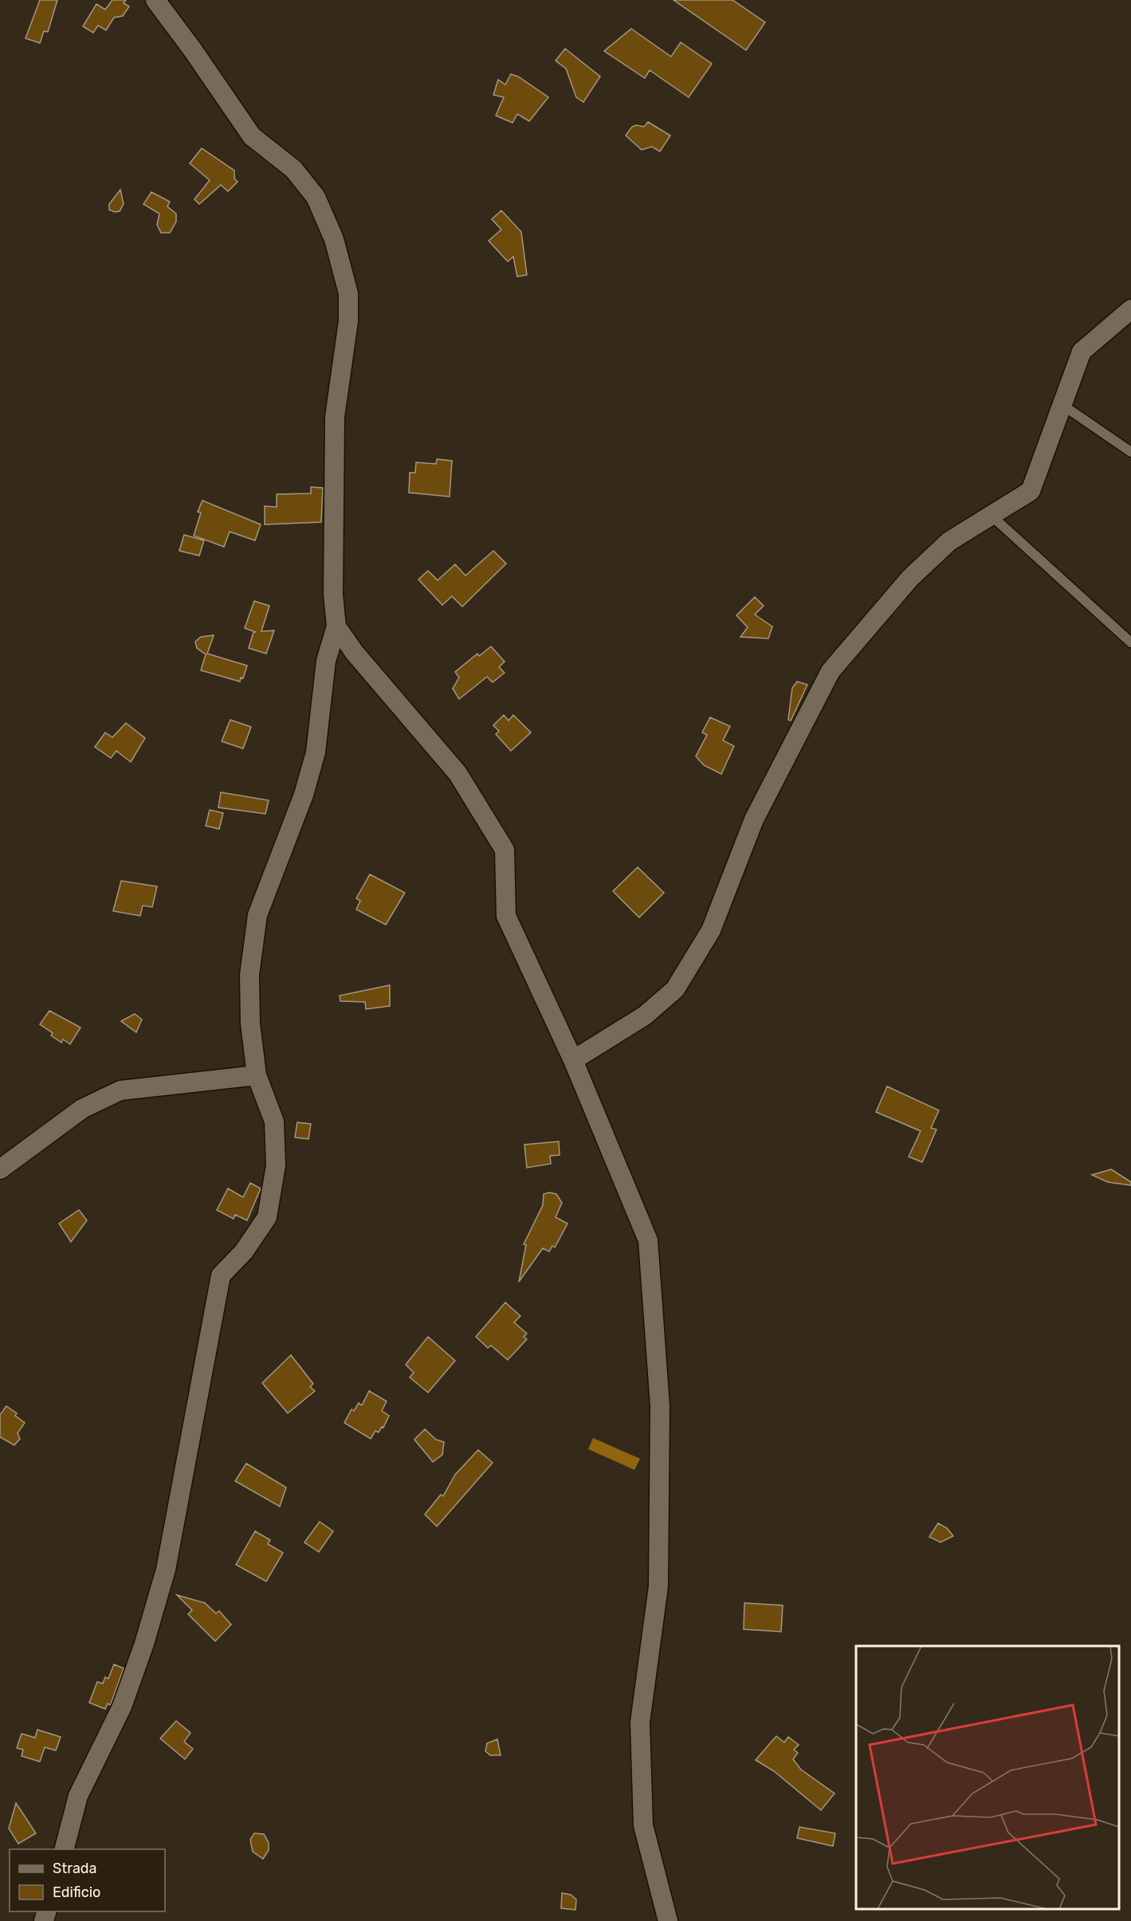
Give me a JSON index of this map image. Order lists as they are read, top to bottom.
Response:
{
  "legend": ["Strada", "Edificio"]
}
